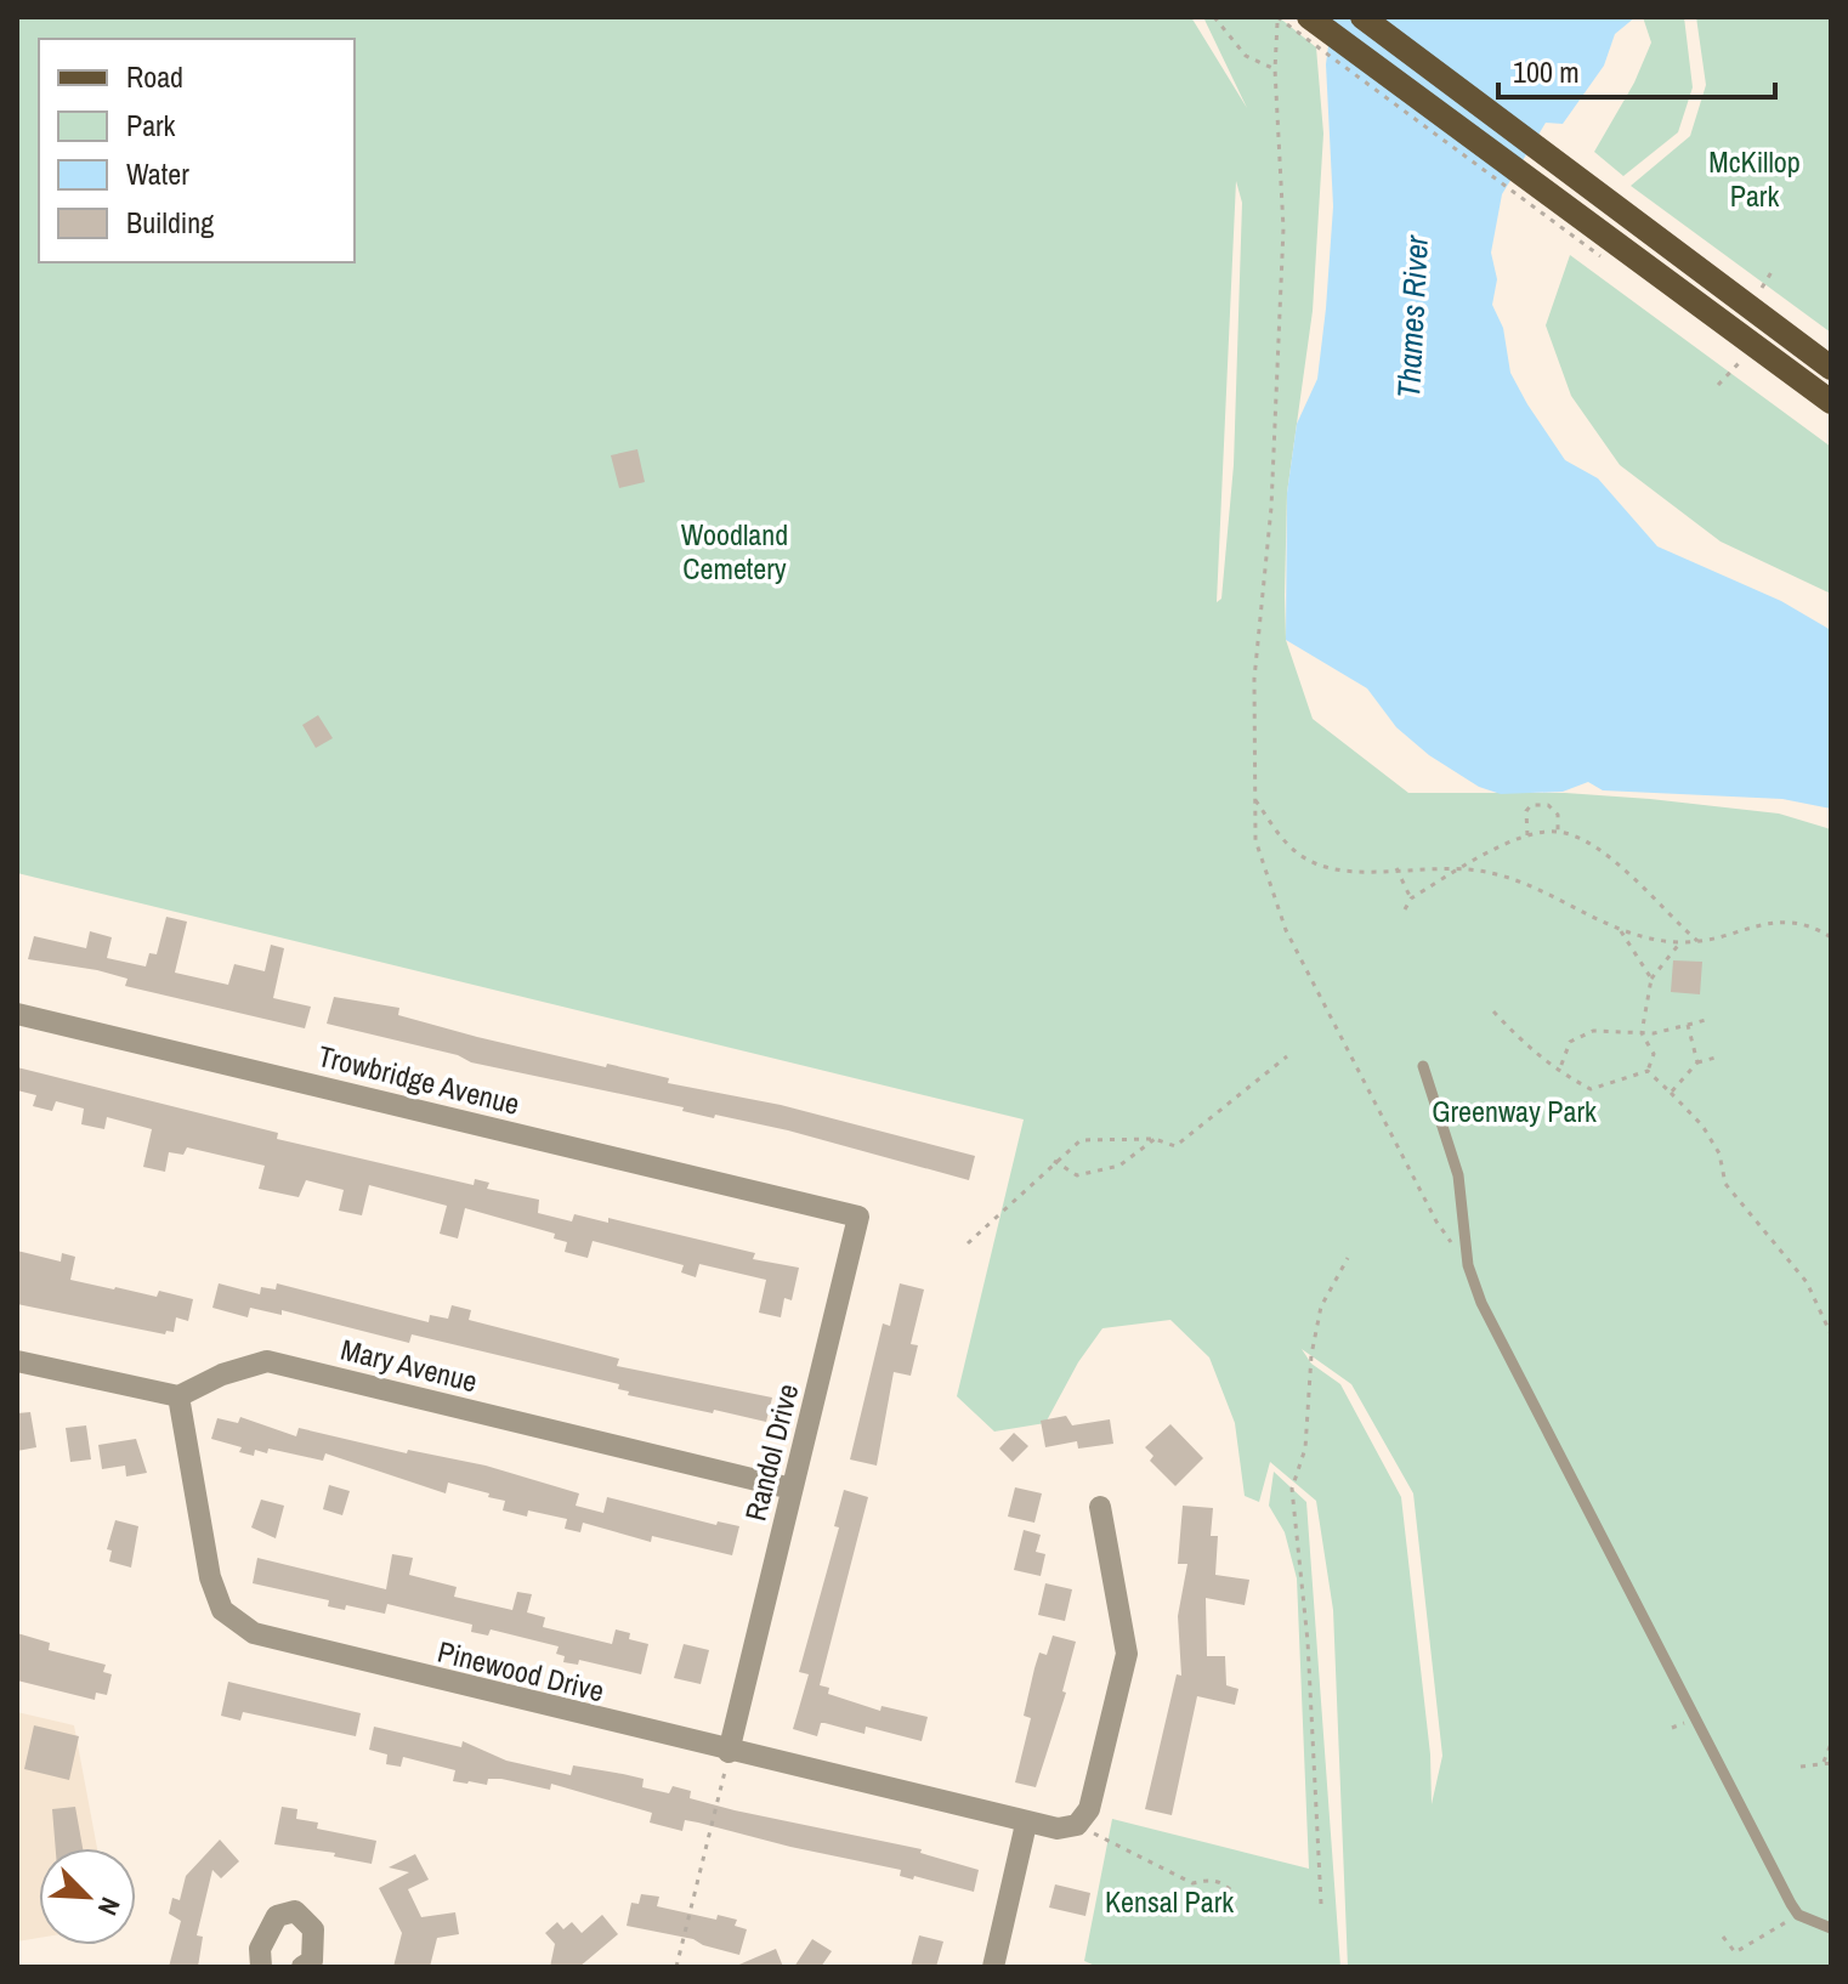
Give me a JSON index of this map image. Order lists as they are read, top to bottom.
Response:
{
  "streets": {
    "street": [
      "Trowbridge Avenue",
      "Mary Avenue",
      "Randol Drive",
      "Pinewood Drive"
    ]
  },
  "crossings": [
    ["Trowbridge Avenue", "Randol Drive"],
    ["Mary Avenue", "Randol Drive"],
    ["Mary Avenue", "Pinewood Drive"],
    ["Randol Drive", "Pinewood Drive"]
  ],
  "water": ["Thames River"],
  "parks": [
    "McKillop Park",
    "Woodland Cemetery",
    "Greenway Park",
    "Kensal Park"
  ],
  "legend": [
    "Road",
    "Park",
    "Water",
    "Building"
  ],
  "scale_bar": "100 m",
  "north": "bottom right"
}
